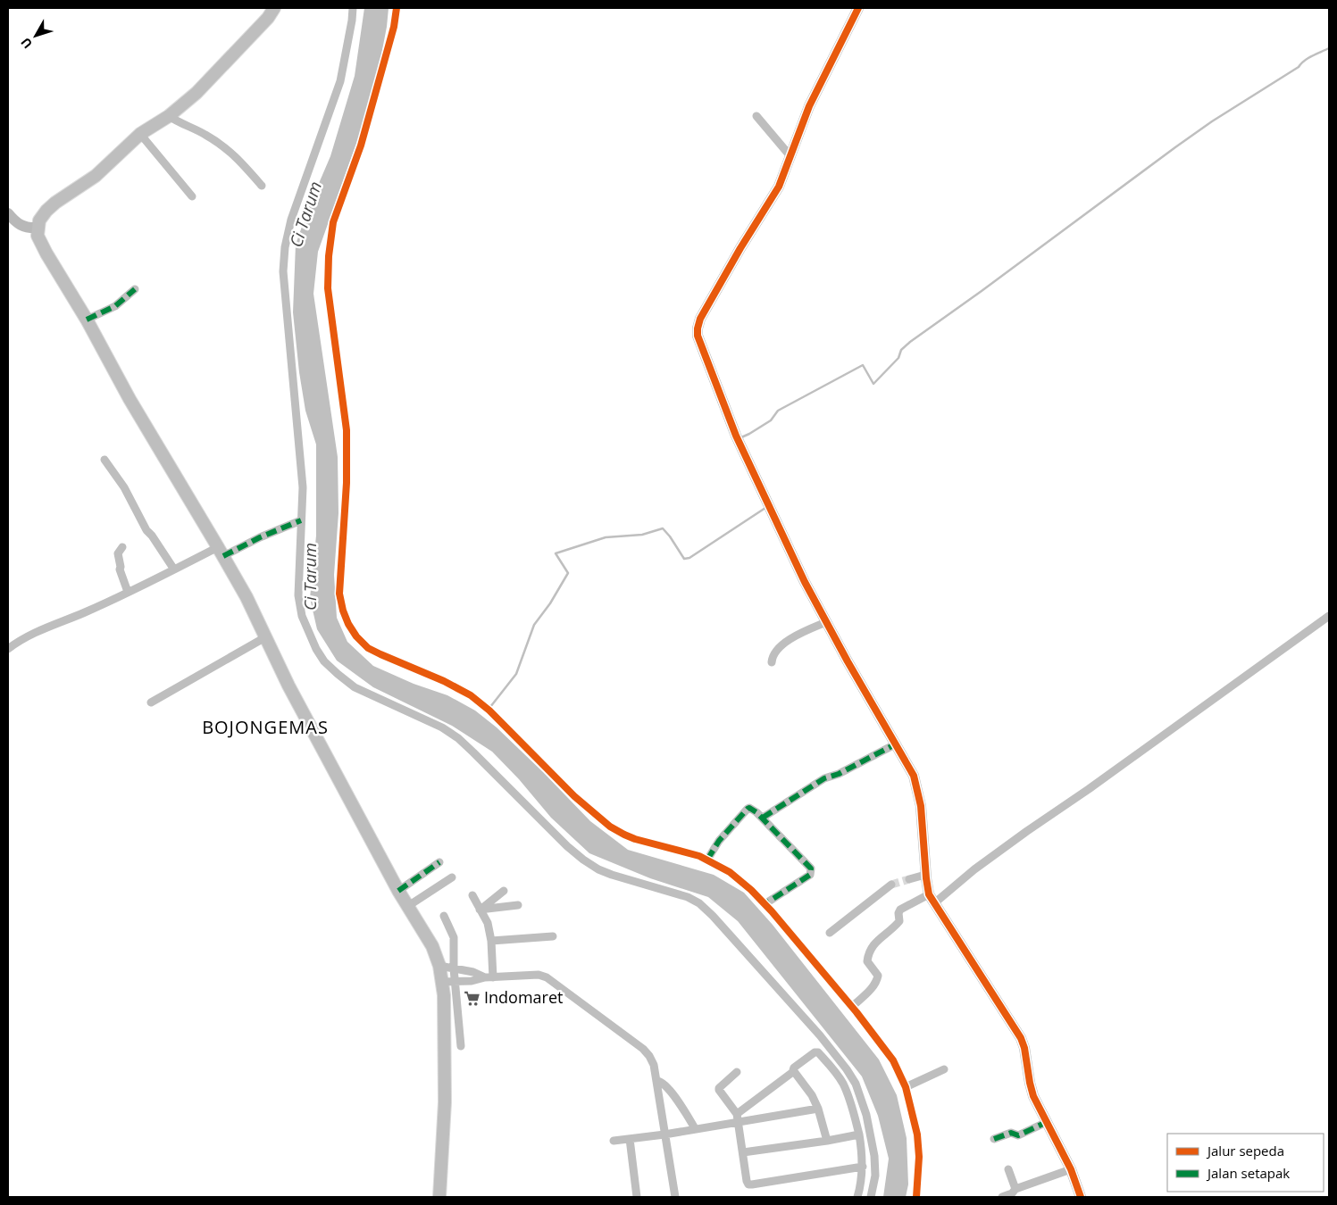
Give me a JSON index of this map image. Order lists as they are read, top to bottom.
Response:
{
  "districts": ["BOJONGEMAS"],
  "water": ["Ci Tarum"],
  "places": {
    "supermarket": ["Indomaret"]
  },
  "legend": ["Jalur sepeda", "Jalan setapak"],
  "north": "bottom left"
}
